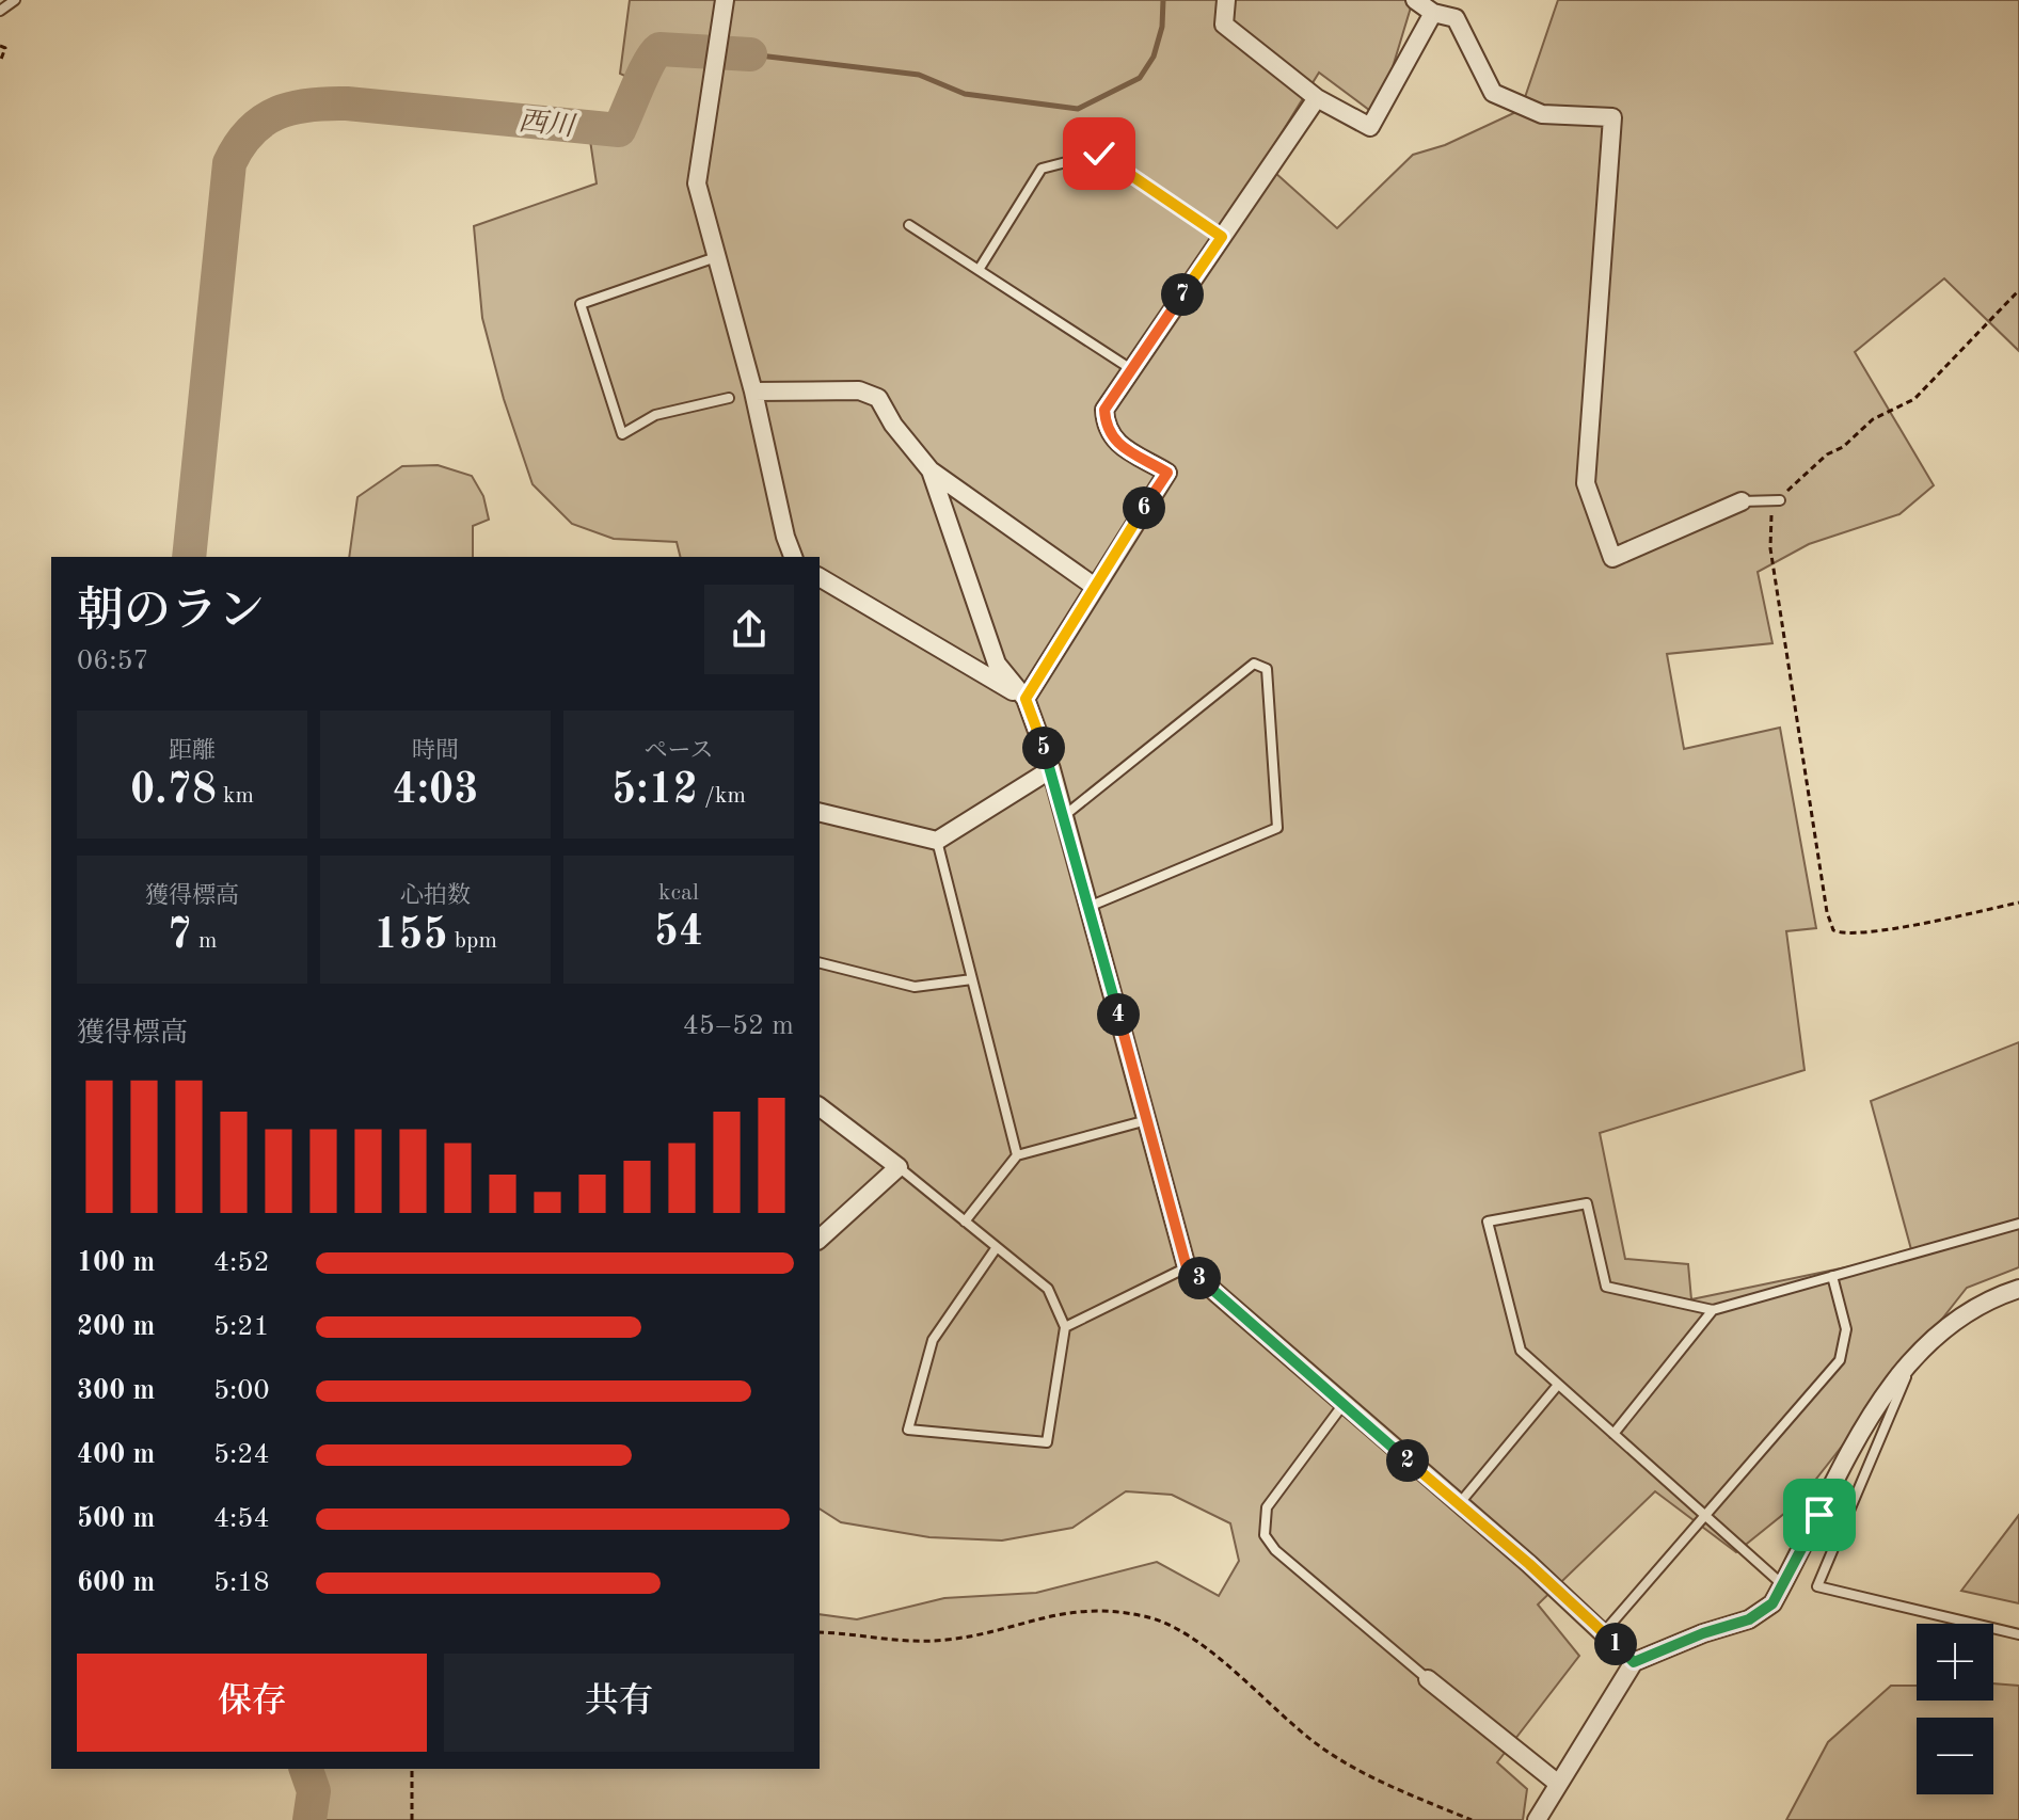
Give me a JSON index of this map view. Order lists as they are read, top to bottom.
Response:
{
  "water": ["西川"],
  "page": {
    "pins": [
      "7",
      "6",
      "5",
      "4",
      "3",
      "2",
      "1"
    ],
    "heading": ["朝のラン", "06:57"],
    "stats": [
      ["距離", "0.78 km"],
      ["時間", "4:03"],
      ["ペース", "5:12 /km"],
      ["獲得標高", "7 m"],
      ["心拍数", "155 bpm"],
      ["kcal", "54"]
    ],
    "chart": ["獲得標高", "45–52 m"],
    "list": [
      {
        "name": "100 m",
        "note": "4:52"
      },
      {
        "name": "200 m",
        "note": "5:21"
      },
      {
        "name": "300 m",
        "note": "5:00"
      },
      {
        "name": "400 m",
        "note": "5:24"
      },
      {
        "name": "500 m",
        "note": "4:54"
      },
      {
        "name": "600 m",
        "note": "5:18"
      }
    ],
    "map_buttons": ["+", "−"],
    "buttons": ["保存", "共有"]
  }
}
